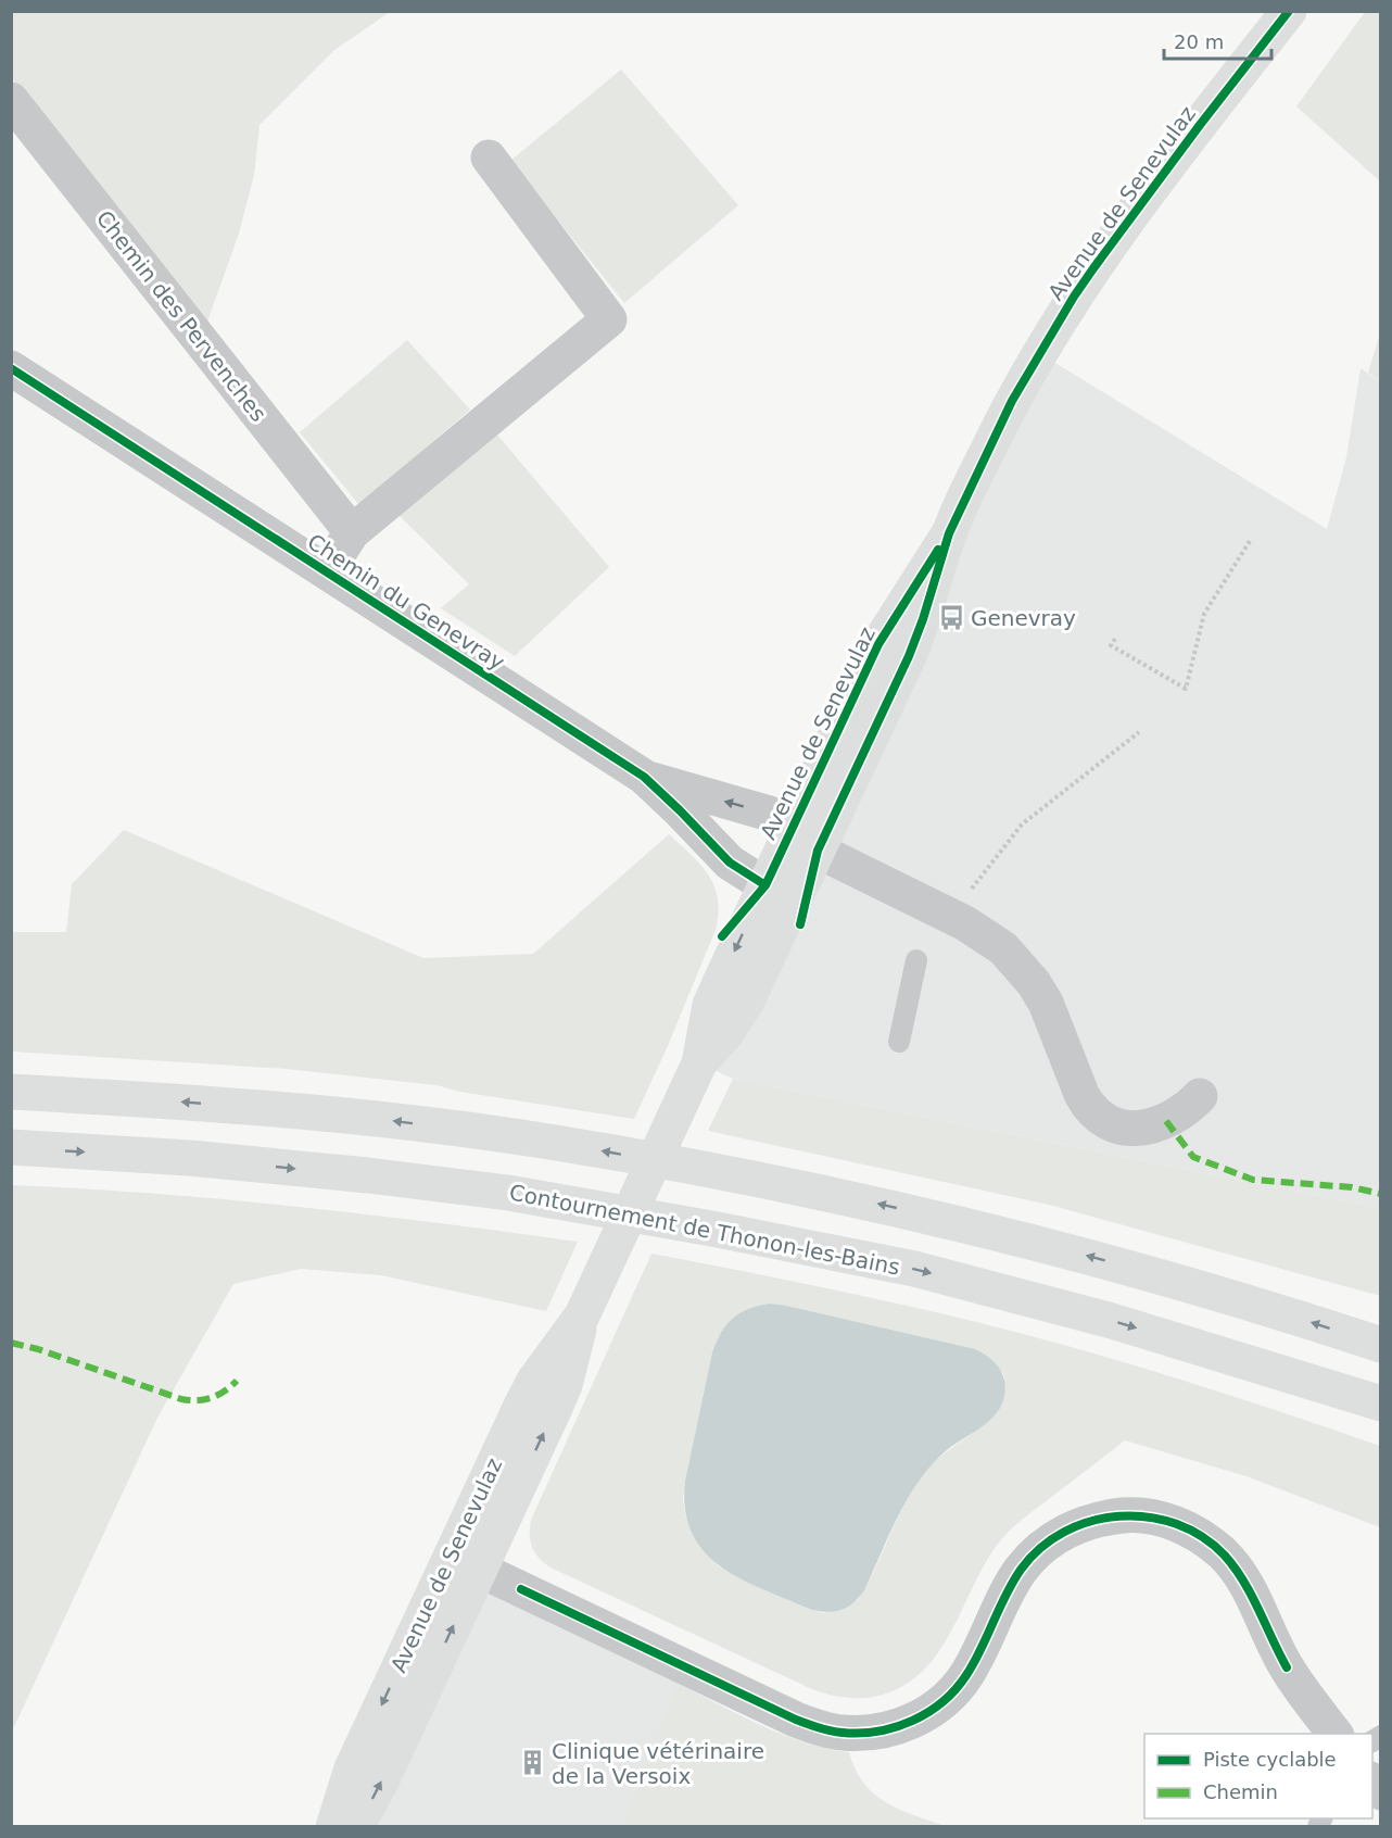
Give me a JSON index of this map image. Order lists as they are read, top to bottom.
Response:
{
  "streets": {
    "main road": ["Avenue de Senevulaz", "Contournement de Thonon-les-Bains"],
    "street": ["Chemin des Pervenches", "Chemin du Genevray"]
  },
  "crossings": [
    ["Avenue de Senevulaz", "Chemin du Genevray"]
  ],
  "places": {
    "bus stop": ["Genevray"],
    "building": ["Clinique vétérinaire de la Versoix"]
  },
  "legend": ["Piste cyclable", "Chemin"],
  "scale_bar": "20 m"
}
